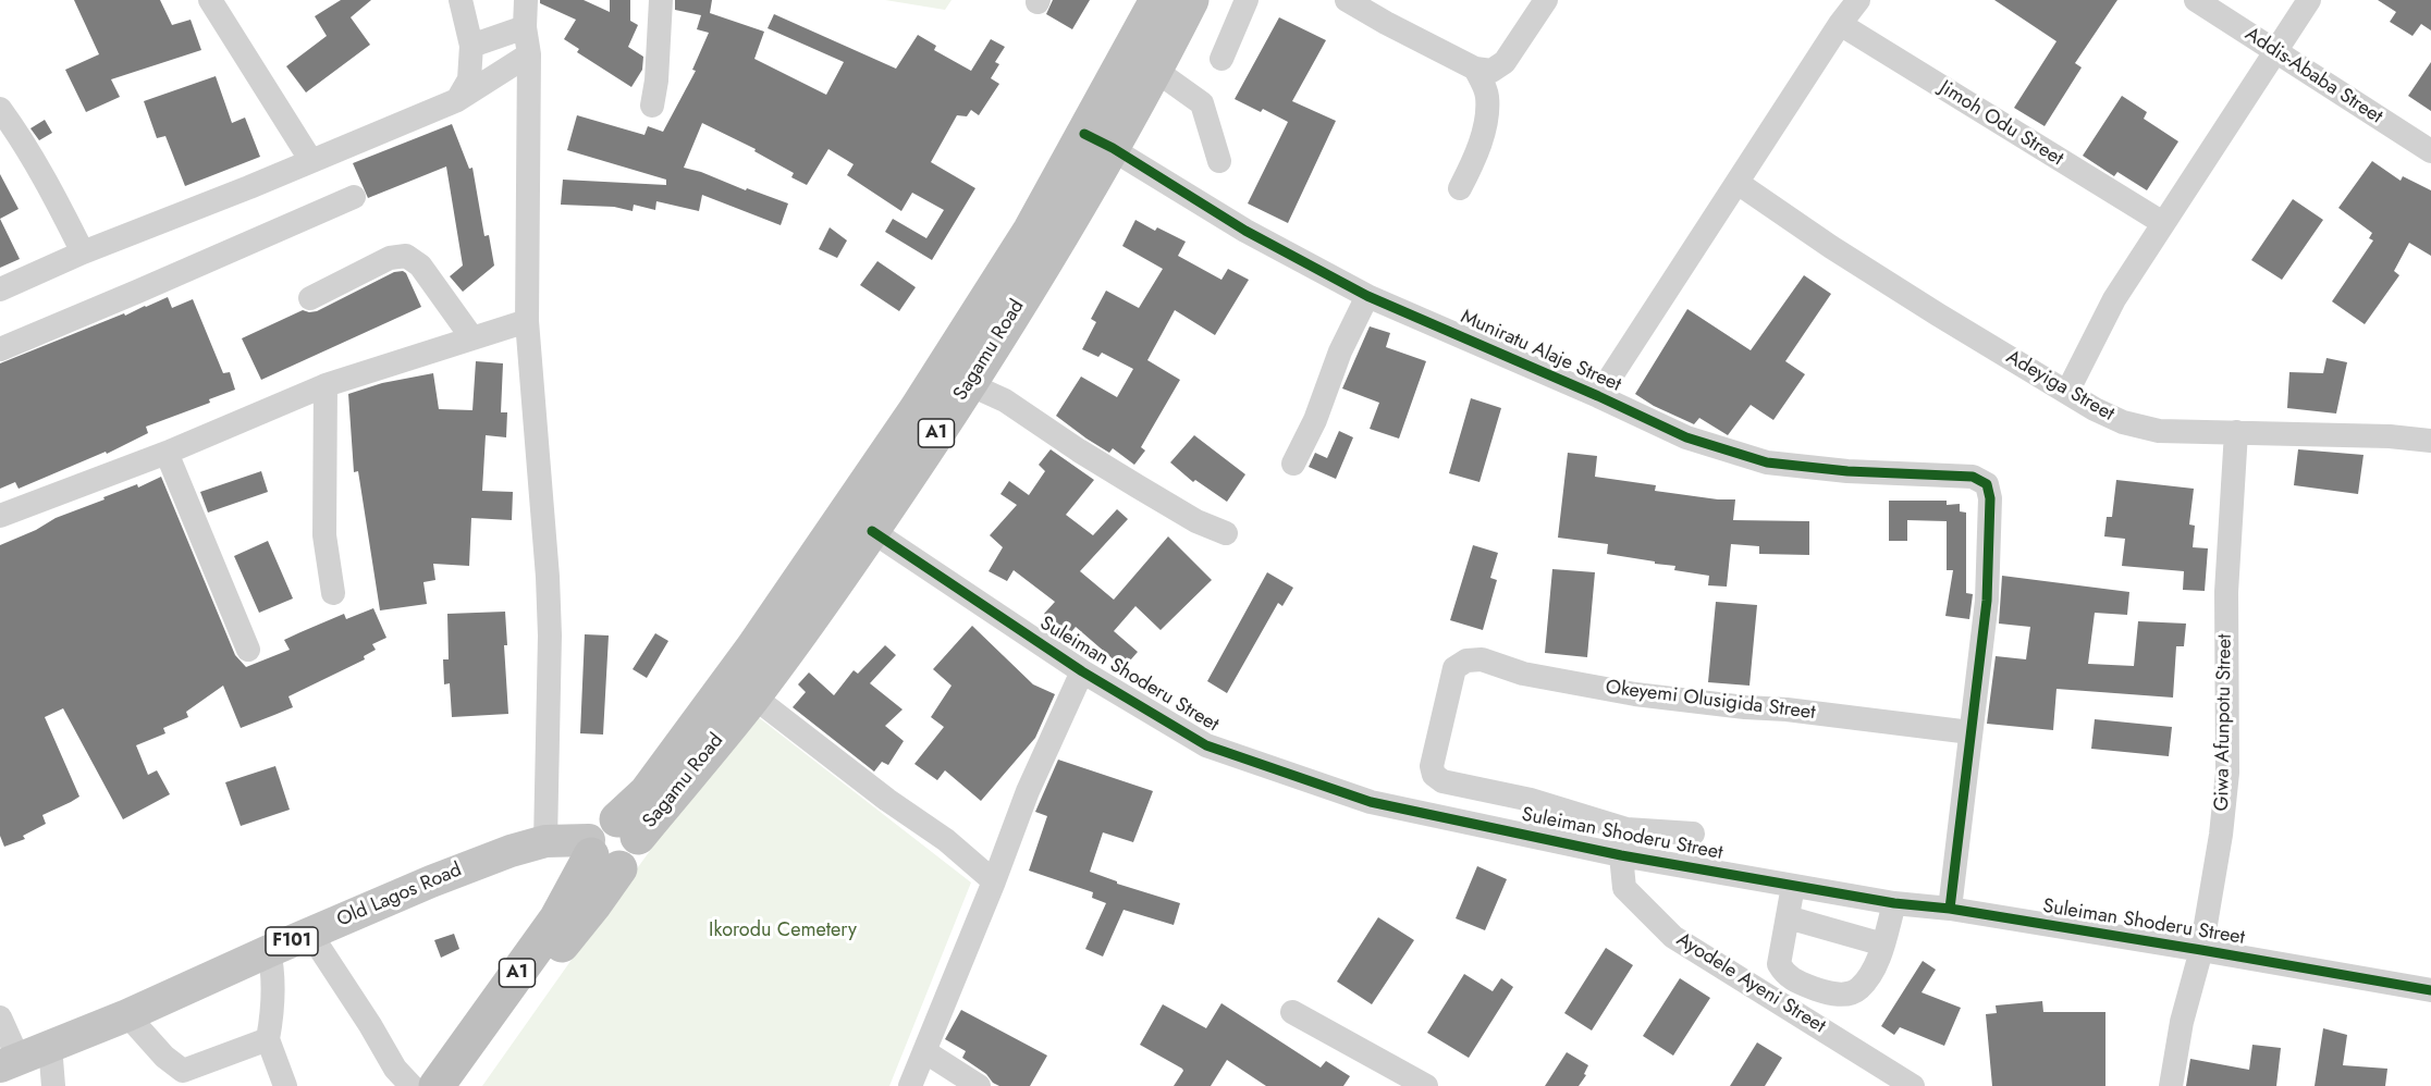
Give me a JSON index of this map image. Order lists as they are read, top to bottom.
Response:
{
  "streets": {
    "highway": ["Sagamu Road", "A1"],
    "main road": ["Old Lagos Road", "F101"],
    "street": [
      "Addis-Ababa Street",
      "Jimoh Odu Street",
      "Muniratu Alaje Street",
      "Adeyiga Street",
      "Suleiman Shoderu Street",
      "Okeyemi Olusigida Street",
      "Giwa Afunpotu Street",
      "Ayodele Ayeni Street"
    ]
  },
  "crossings": [
    ["Jimoh Odu Street", "Muniratu Alaje Street"],
    ["Sagamu Road", "Muniratu Alaje Street"],
    ["Sagamu Road", "Suleiman Shoderu Street"],
    ["Sagamu Road", "Old Lagos Road"],
    ["Muniratu Alaje Street", "Adeyiga Street"],
    ["Muniratu Alaje Street", "Okeyemi Olusigida Street"],
    ["Adeyiga Street", "Giwa Afunpotu Street"],
    ["Suleiman Shoderu Street", "Giwa Afunpotu Street"],
    ["Suleiman Shoderu Street", "Ayodele Ayeni Street"],
    ["Okeyemi Olusigida Street", "Ayodele Ayeni Street"]
  ],
  "parks": ["Ikorodu Cemetery"]
}
